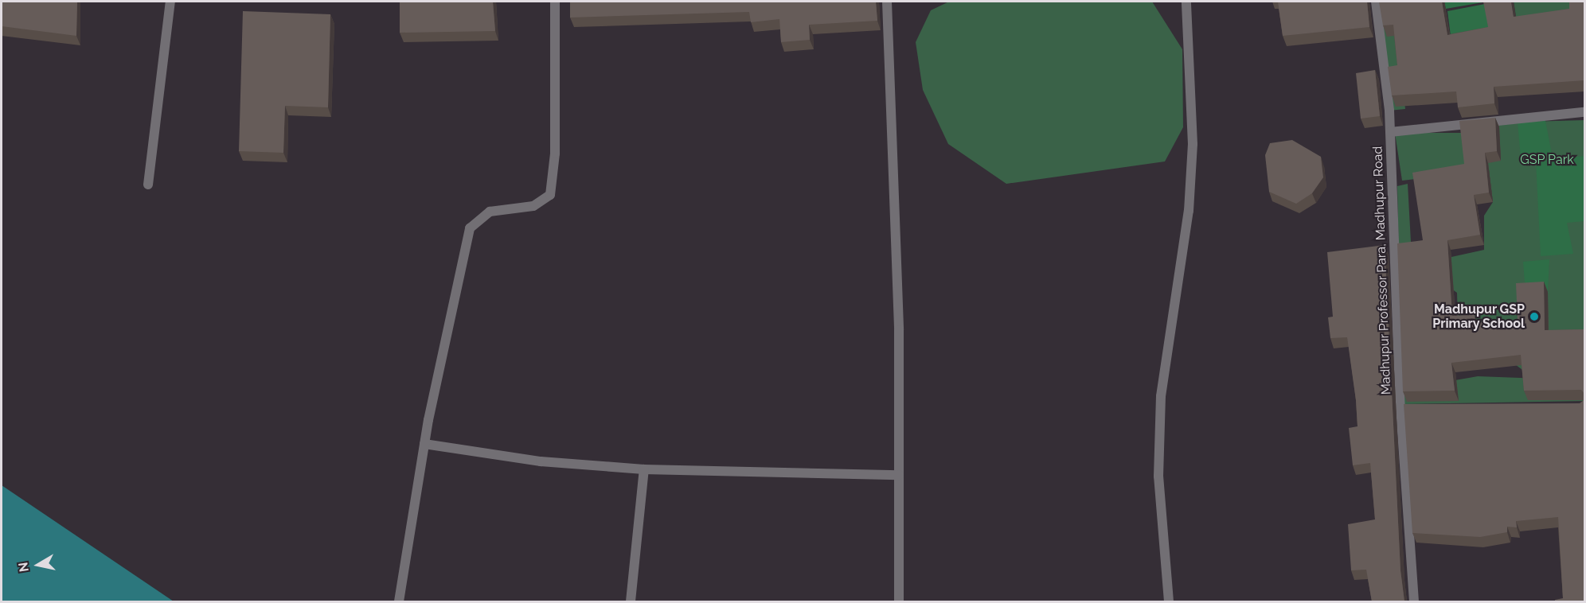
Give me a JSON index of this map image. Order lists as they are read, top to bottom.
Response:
{
  "streets": {
    "street": ["Madhupur Professor Para, Madhupur Road"]
  },
  "parks": ["GSP Park"],
  "places": ["Madhupur GSP Primary School"],
  "north": "left"
}
